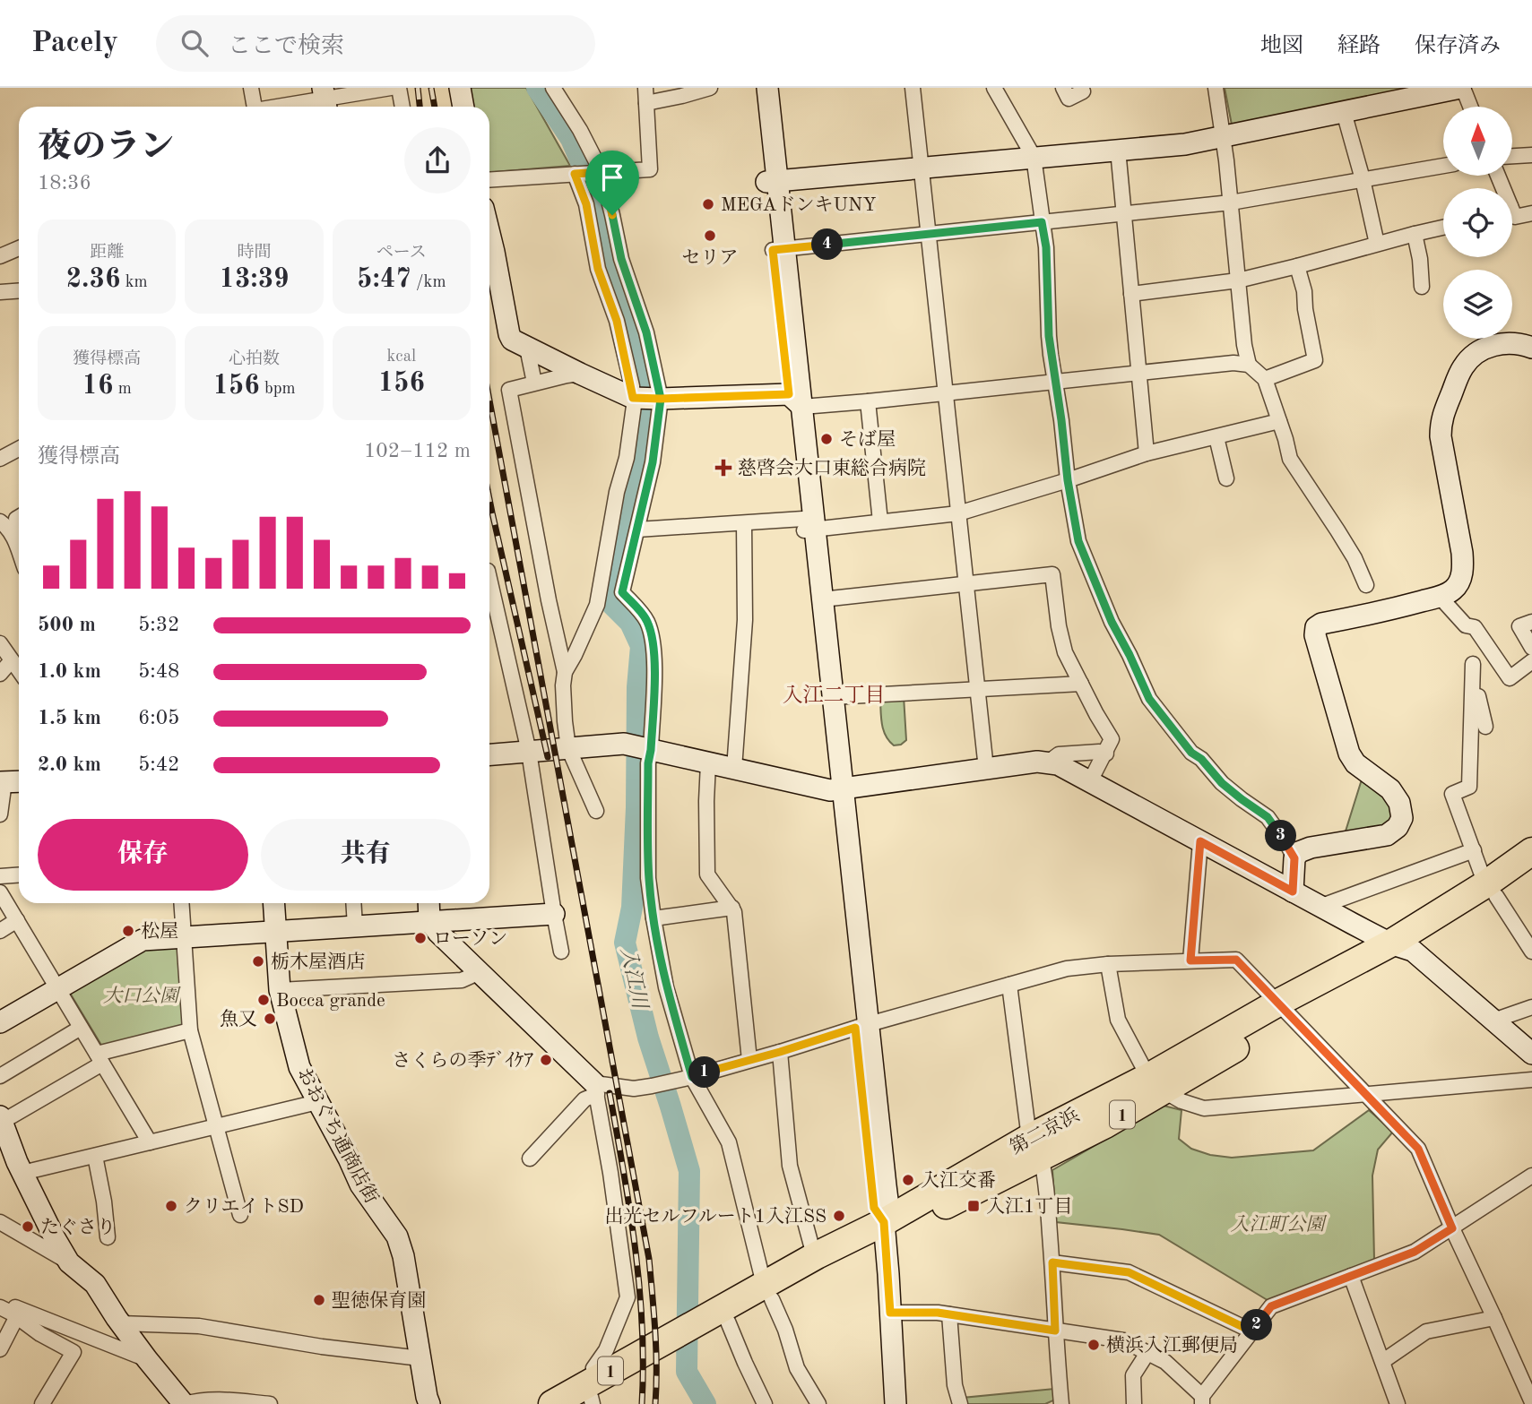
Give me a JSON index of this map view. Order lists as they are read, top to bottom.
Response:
{
  "streets": {
    "highway": ["1", "第二京浜"],
    "street": ["おおぐち通商店街"]
  },
  "districts": ["入江二丁目"],
  "water": ["入江川"],
  "parks": ["大口公園", "入江町公園"],
  "places": {
    "other": [
      "MEGAドンキUNY",
      "セリア",
      "そば屋",
      "松屋",
      "ローソン",
      "栃木屋酒店",
      "Bocca grande",
      "魚又",
      "さくらの季ﾃﾞｲｹｱ",
      "入江交番",
      "クリエイトSD",
      "出光セルフルート1入江SS",
      "たぐさり",
      "聖徳保育園",
      "横浜入江郵便局"
    ],
    "health": ["慈啓会大口東総合病院"],
    "transit": ["入江1丁目"]
  },
  "north": "top",
  "page": {
    "header": "Pacely",
    "search": "ここで検索",
    "nav": ["地図", "経路", "保存済み"],
    "heading": ["夜のラン", "18:36"],
    "stats": [
      ["距離", "2.36 km"],
      ["時間", "13:39"],
      ["ペース", "5:47 /km"],
      ["獲得標高", "16 m"],
      ["心拍数", "156 bpm"],
      ["kcal", "156"]
    ],
    "pins": [
      "4",
      "3",
      "1",
      "2"
    ],
    "chart": ["獲得標高", "102–112 m"],
    "list": [
      {
        "name": "500 m",
        "note": "5:32"
      },
      {
        "name": "1.0 km",
        "note": "5:48"
      },
      {
        "name": "1.5 km",
        "note": "6:05"
      },
      {
        "name": "2.0 km",
        "note": "5:42"
      }
    ],
    "buttons": ["保存", "共有"]
  }
}
